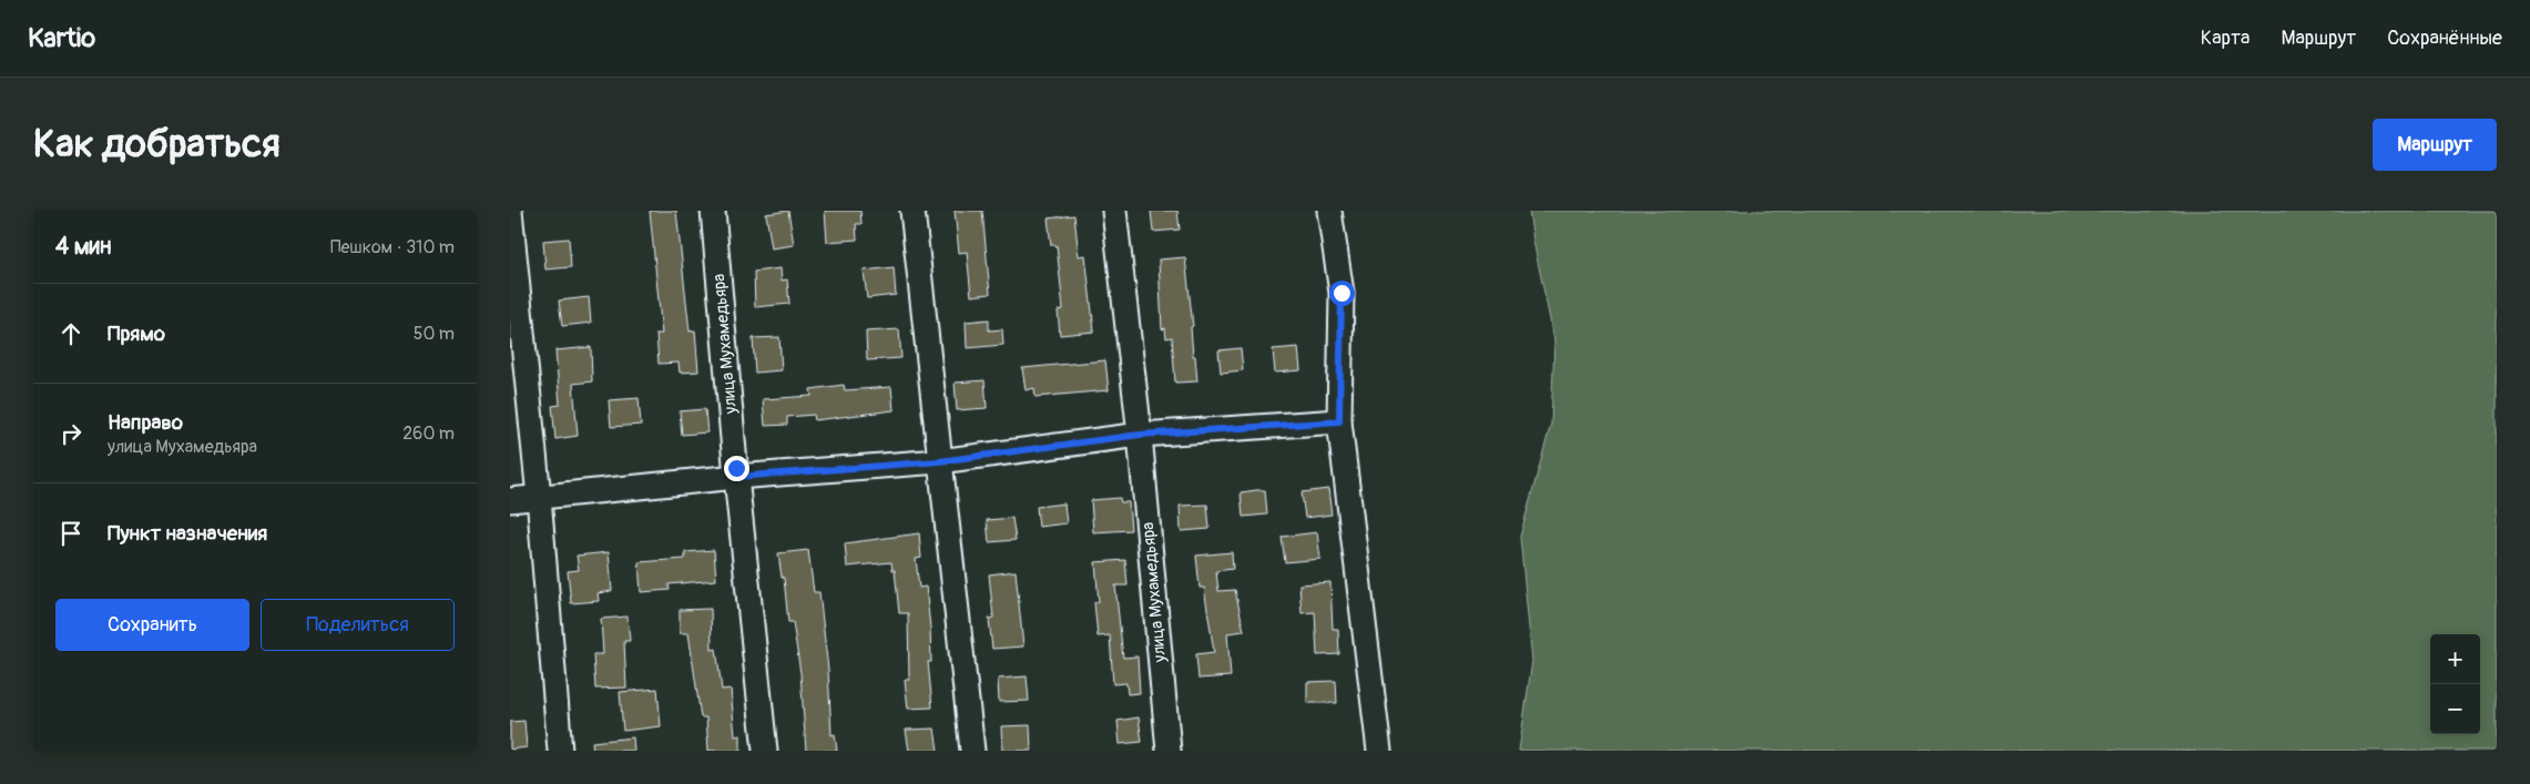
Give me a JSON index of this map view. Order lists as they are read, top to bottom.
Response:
{
  "streets": {
    "street": ["улица Мухамедьяра"]
  },
  "page": {
    "header": "Kartio",
    "nav": ["Карта", "Маршрут", "Сохранённые"],
    "buttons": [
      "Маршрут",
      ["Сохранить", "Поделиться"]
    ],
    "title": "Как добраться",
    "heading": ["4 мин", "Пешком · 310 m"],
    "list": [
      ["Прямо", "50 m"],
      ["Направо", "улица Мухамедьяра", "260 m"],
      "Пункт назначения"
    ],
    "map_buttons": ["+", "−"]
  }
}
